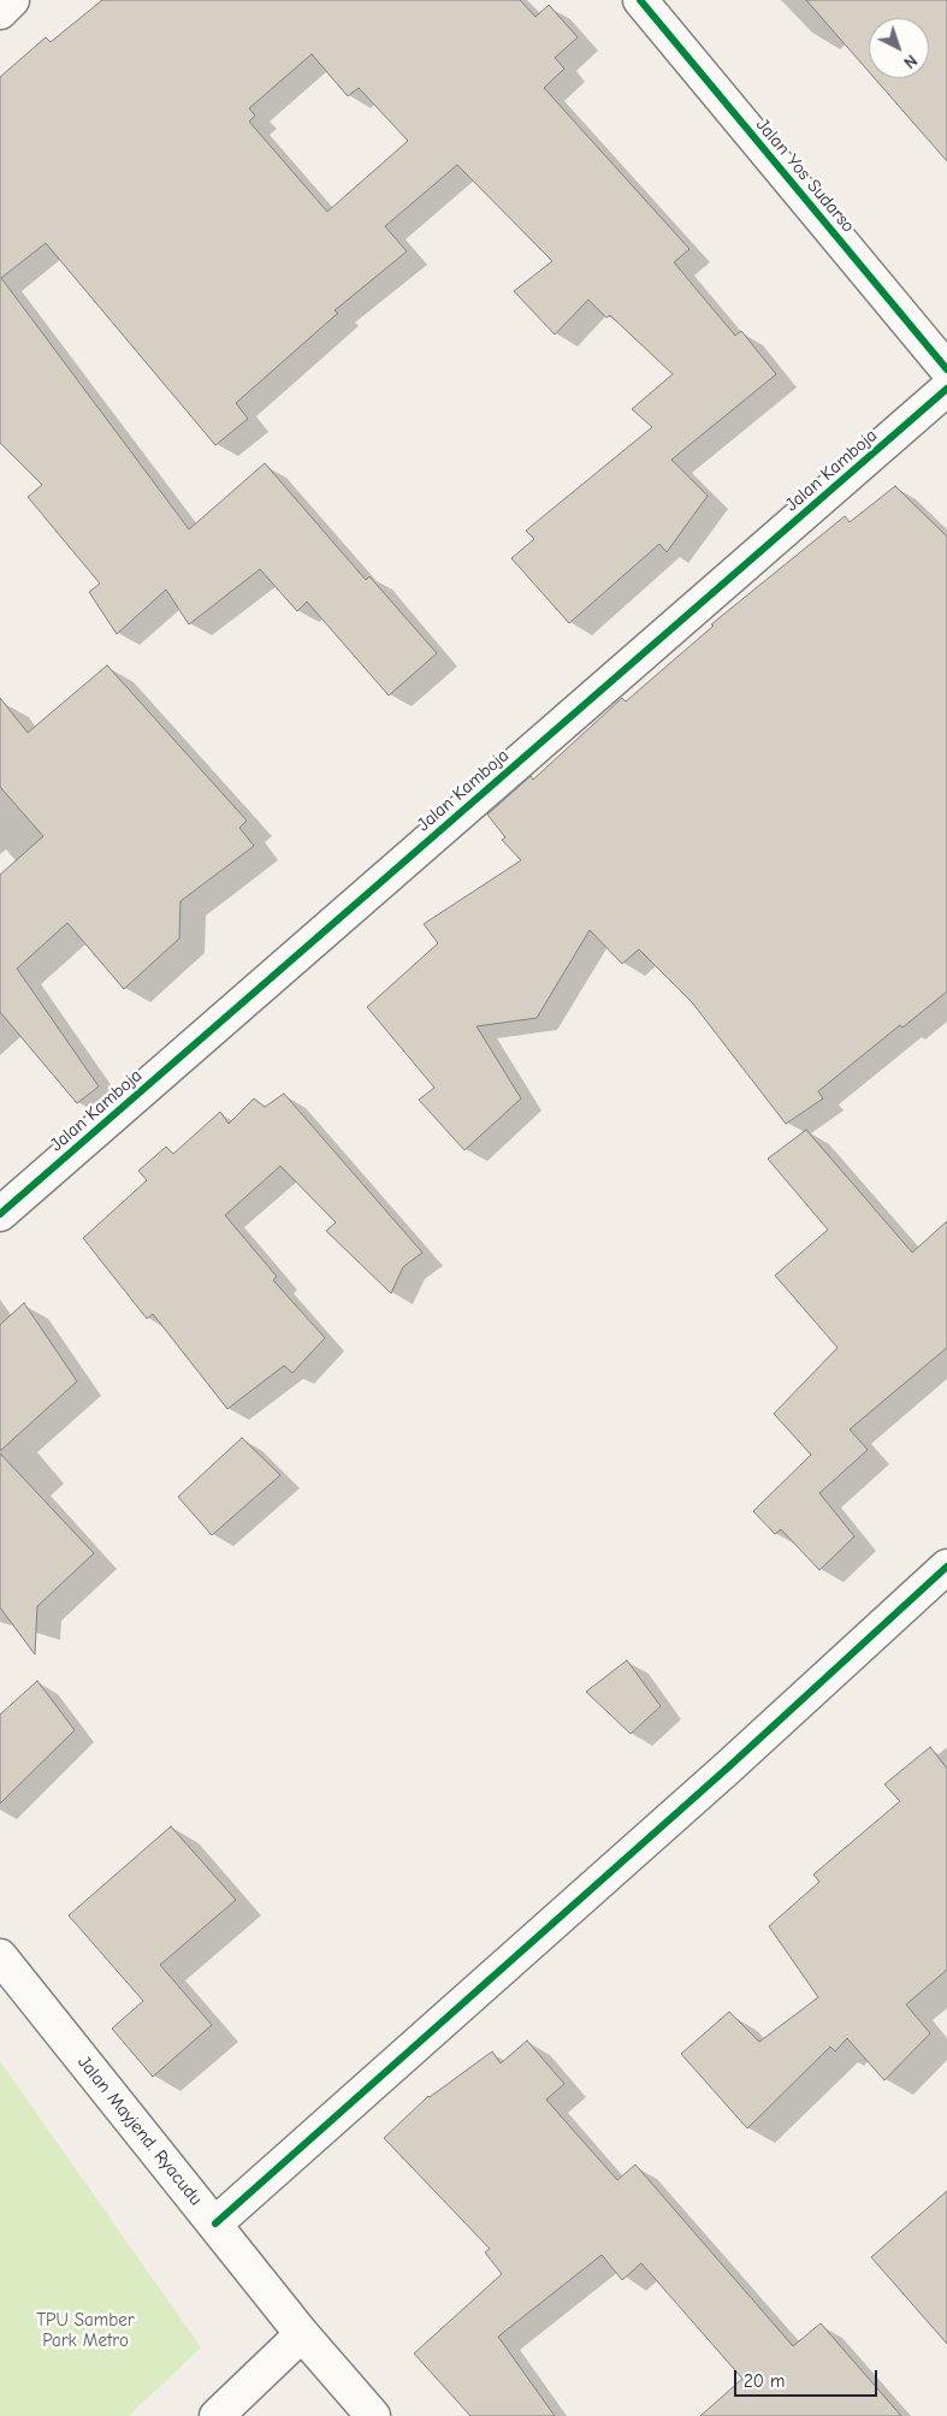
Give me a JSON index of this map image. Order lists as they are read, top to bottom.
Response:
{
  "streets": {
    "street": ["Jalan Yos Sudarso", "Jalan Kamboja", "Jalan Mayjend. Ryacudu"]
  },
  "parks": ["TPU Samber Park Metro"],
  "scale_bar": "20 m",
  "north": "bottom right"
}
